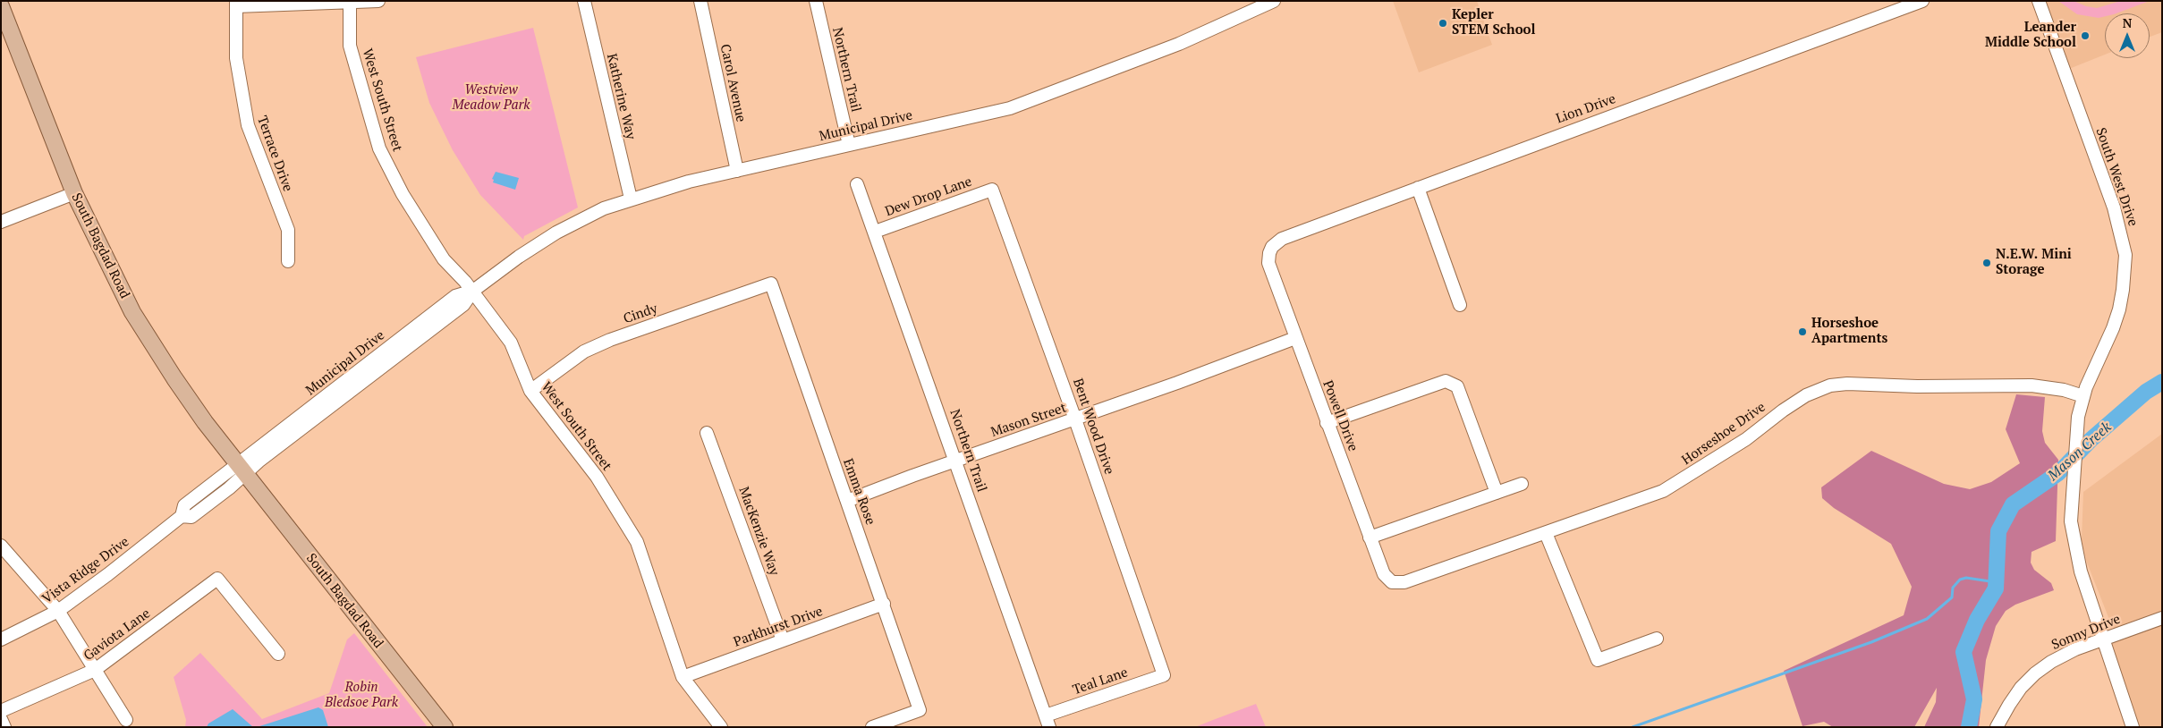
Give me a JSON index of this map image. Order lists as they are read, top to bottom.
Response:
{
  "streets": {
    "main road": ["South Bagdad Road"],
    "street": [
      "Northern Trail",
      "Carol Avenue",
      "Katherine Way",
      "West South Street",
      "Lion Drive",
      "Municipal Drive",
      "Terrace Drive",
      "South West Drive",
      "Dew Drop Lane",
      "Cindy",
      "Powell Drive",
      "Mason Street",
      "Bent Wood Drive",
      "Horseshoe Drive",
      "Emma Rose",
      "MacKenzie Way",
      "Vista Ridge Drive",
      "Parkhurst Drive",
      "Sonny Drive",
      "Gaviota Lane",
      "Teal Lane"
    ]
  },
  "crossings": [
    ["Northern Trail", "Municipal Drive"],
    ["Northern Trail", "Dew Drop Lane"],
    ["Northern Trail", "Mason Street"],
    ["Northern Trail", "Teal Lane"],
    ["Carol Avenue", "Municipal Drive"],
    ["Katherine Way", "Municipal Drive"],
    ["West South Street", "Municipal Drive"],
    ["West South Street", "Cindy"],
    ["West South Street", "Parkhurst Drive"],
    ["Lion Drive", "Powell Drive"],
    ["Municipal Drive", "South Bagdad Road"],
    ["Municipal Drive", "Vista Ridge Drive"],
    ["South West Drive", "Horseshoe Drive"],
    ["South West Drive", "Sonny Drive"],
    ["Dew Drop Lane", "Bent Wood Drive"],
    ["South Bagdad Road", "Vista Ridge Drive"],
    ["Cindy", "Emma Rose"],
    ["Powell Drive", "Mason Street"],
    ["Powell Drive", "Horseshoe Drive"],
    ["Mason Street", "Bent Wood Drive"],
    ["Mason Street", "Emma Rose"],
    ["Bent Wood Drive", "Teal Lane"],
    ["Emma Rose", "Parkhurst Drive"],
    ["MacKenzie Way", "Parkhurst Drive"]
  ],
  "water": ["Mason Creek"],
  "parks": ["Westview Meadow Park", "Robin Bledsoe Park"],
  "places": [
    "Kepler STEM School",
    "Leander Middle School",
    "N.E.W. Mini Storage",
    "Horseshoe Apartments"
  ],
  "north": "top"
}
